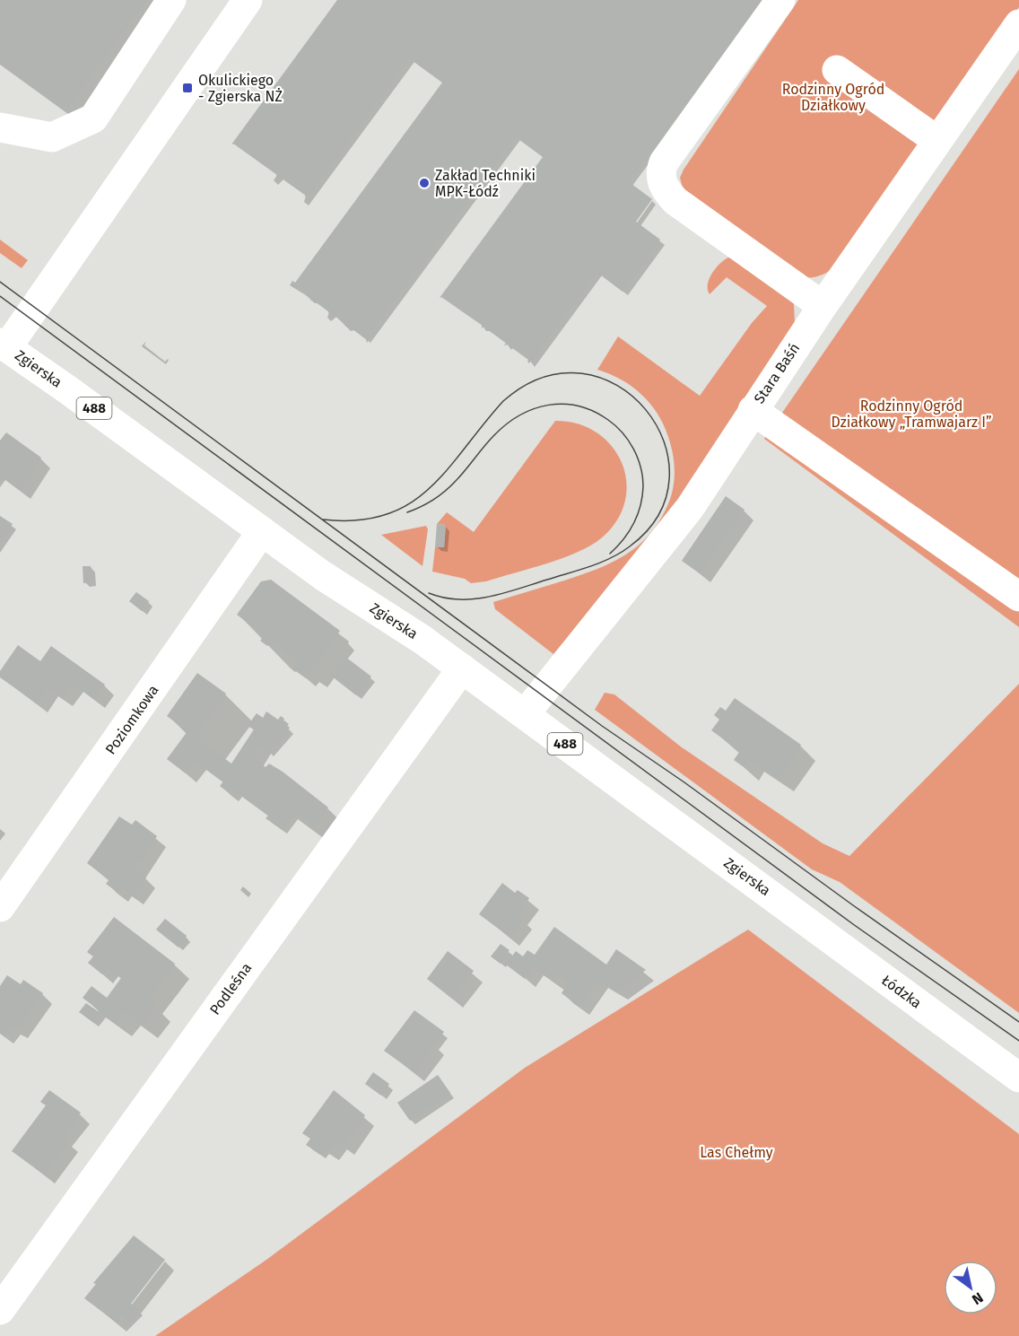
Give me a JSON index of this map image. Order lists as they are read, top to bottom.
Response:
{
  "streets": {
    "street": [
      "Zgierska",
      "Stara Baśń",
      "488",
      "Poziomkowa",
      "Podleśna",
      "Łódzka"
    ]
  },
  "crossings": [
    ["Zgierska", "Stara Baśń"],
    ["Zgierska", "Poziomkowa"],
    ["Zgierska", "Podleśna"],
    ["Zgierska", "Łódzka"]
  ],
  "parks": ["Rodzinny Ogród Działkowy", "Rodzinny Ogród Działkowy „Tramwajarz I”", "Las Chełmy"],
  "places": {
    "transit": ["Okulickiego - Zgierska NŻ"],
    "other": ["Zakład Techniki MPK-Łódź"]
  },
  "north": "bottom right"
}
